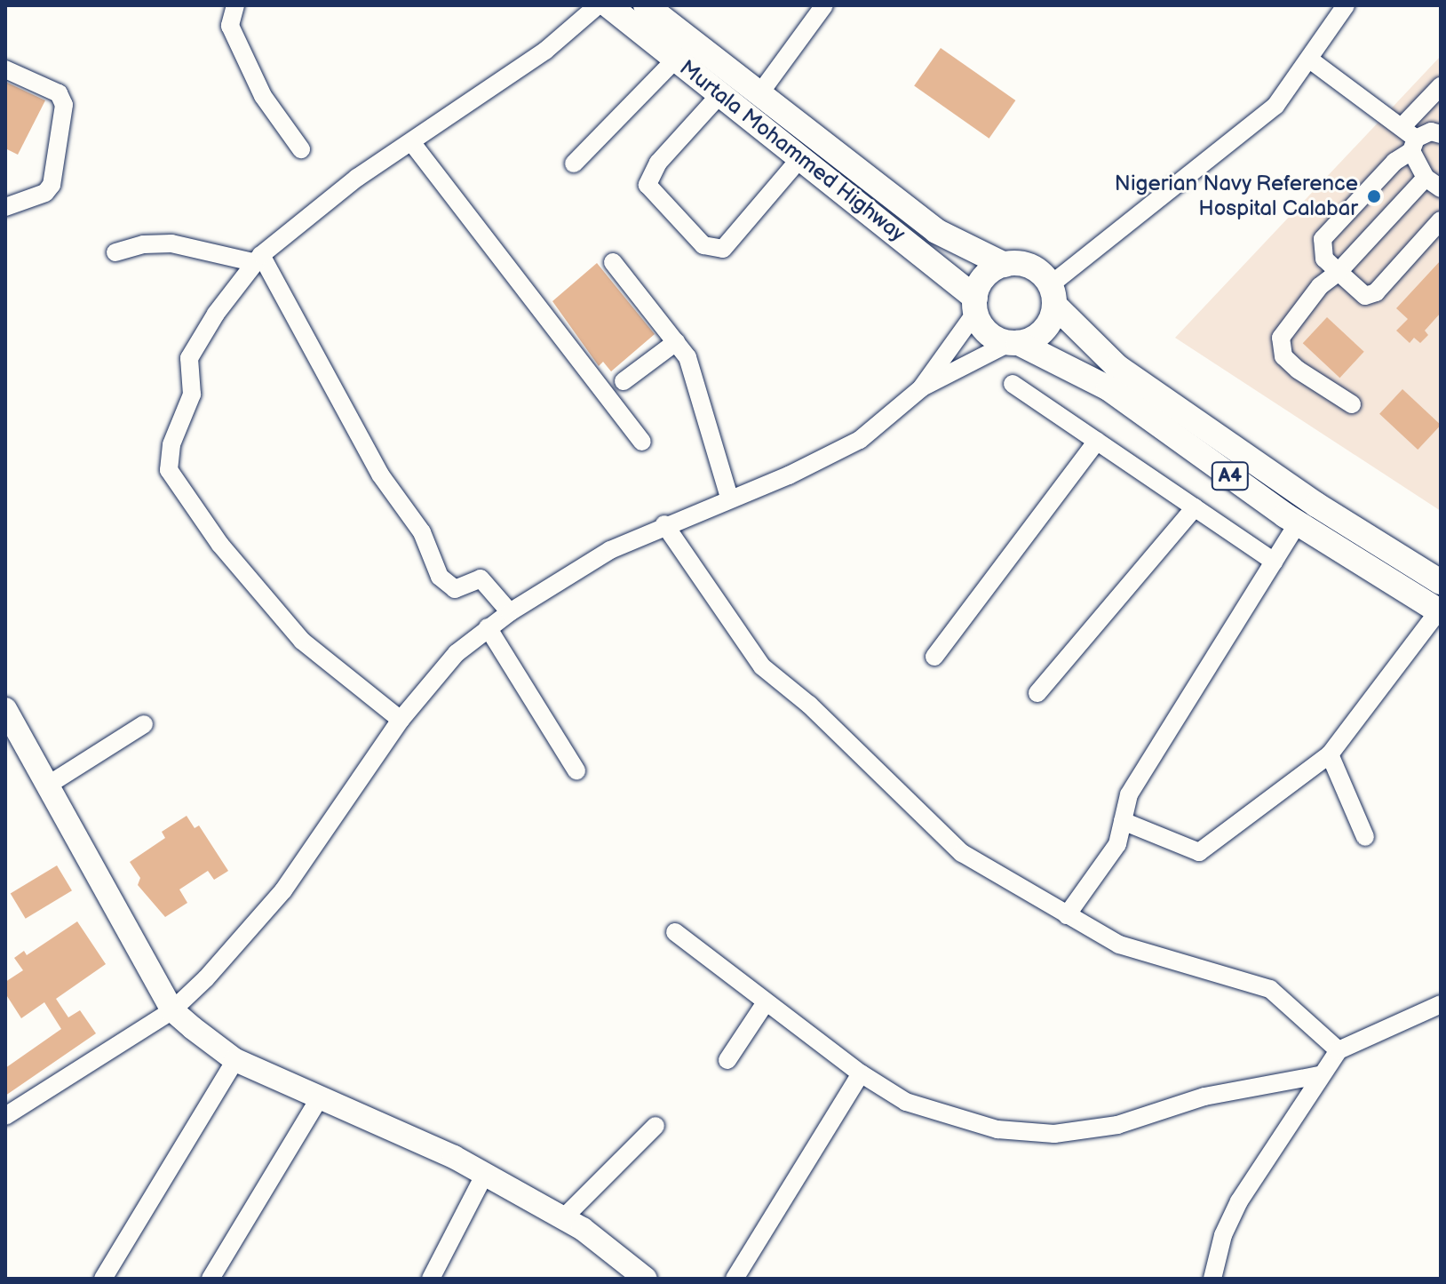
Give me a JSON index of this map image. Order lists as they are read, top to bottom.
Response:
{
  "streets": {
    "highway": ["Murtala Mohammed Highway", "A4"]
  },
  "crossings": [
    ["Murtala Mohammed Highway", "A4"]
  ],
  "places": ["Nigerian Navy Reference Hospital Calabar"]
}
